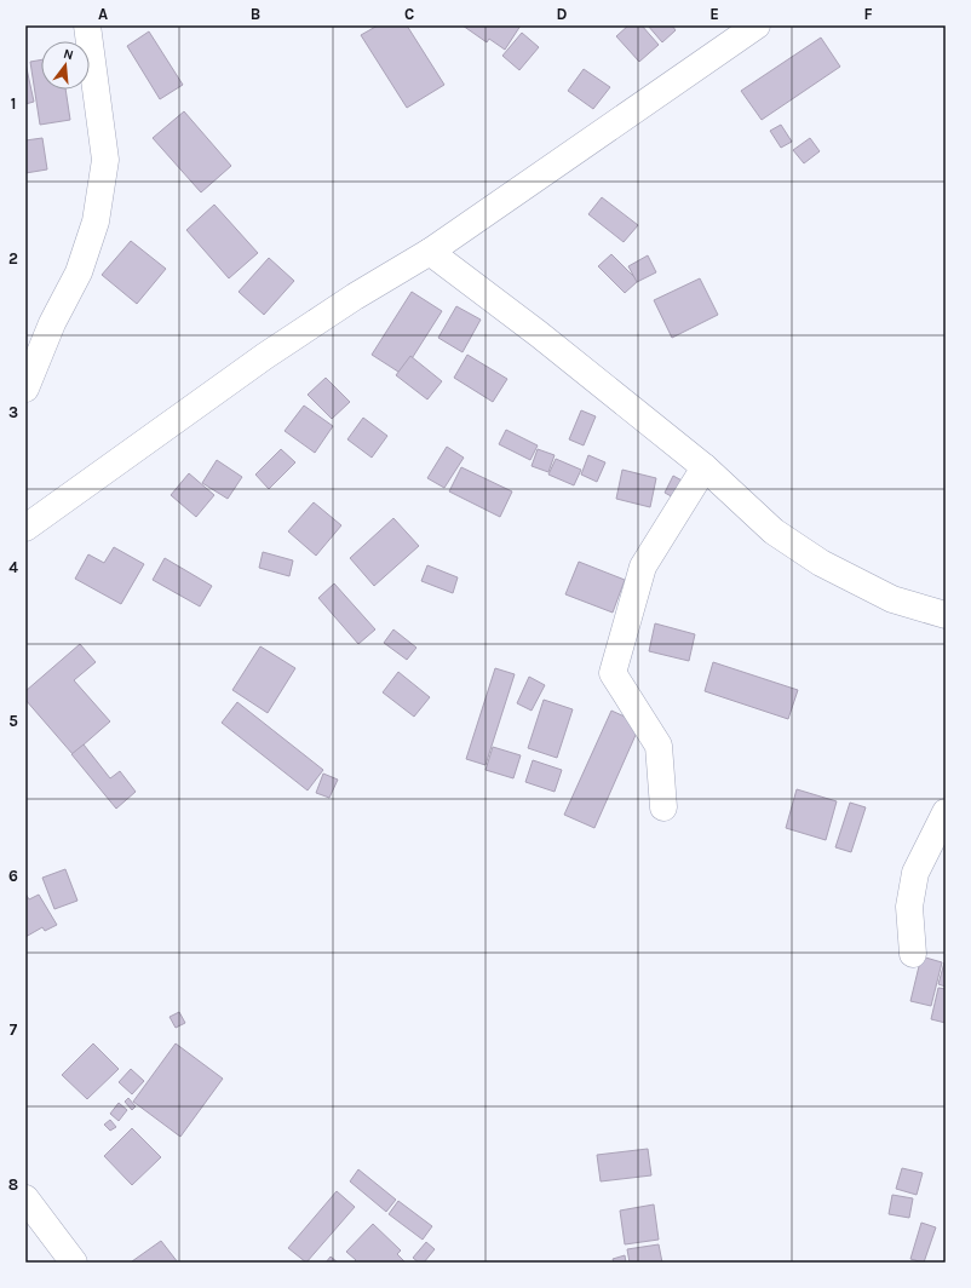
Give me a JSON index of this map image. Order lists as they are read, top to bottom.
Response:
{
  "north": "top",
  "grid": {
    "columns": [
      "A",
      "B",
      "C",
      "D",
      "E",
      "F"
    ],
    "rows": [
      "1",
      "2",
      "3",
      "4",
      "5",
      "6",
      "7",
      "8"
    ]
  }
}
